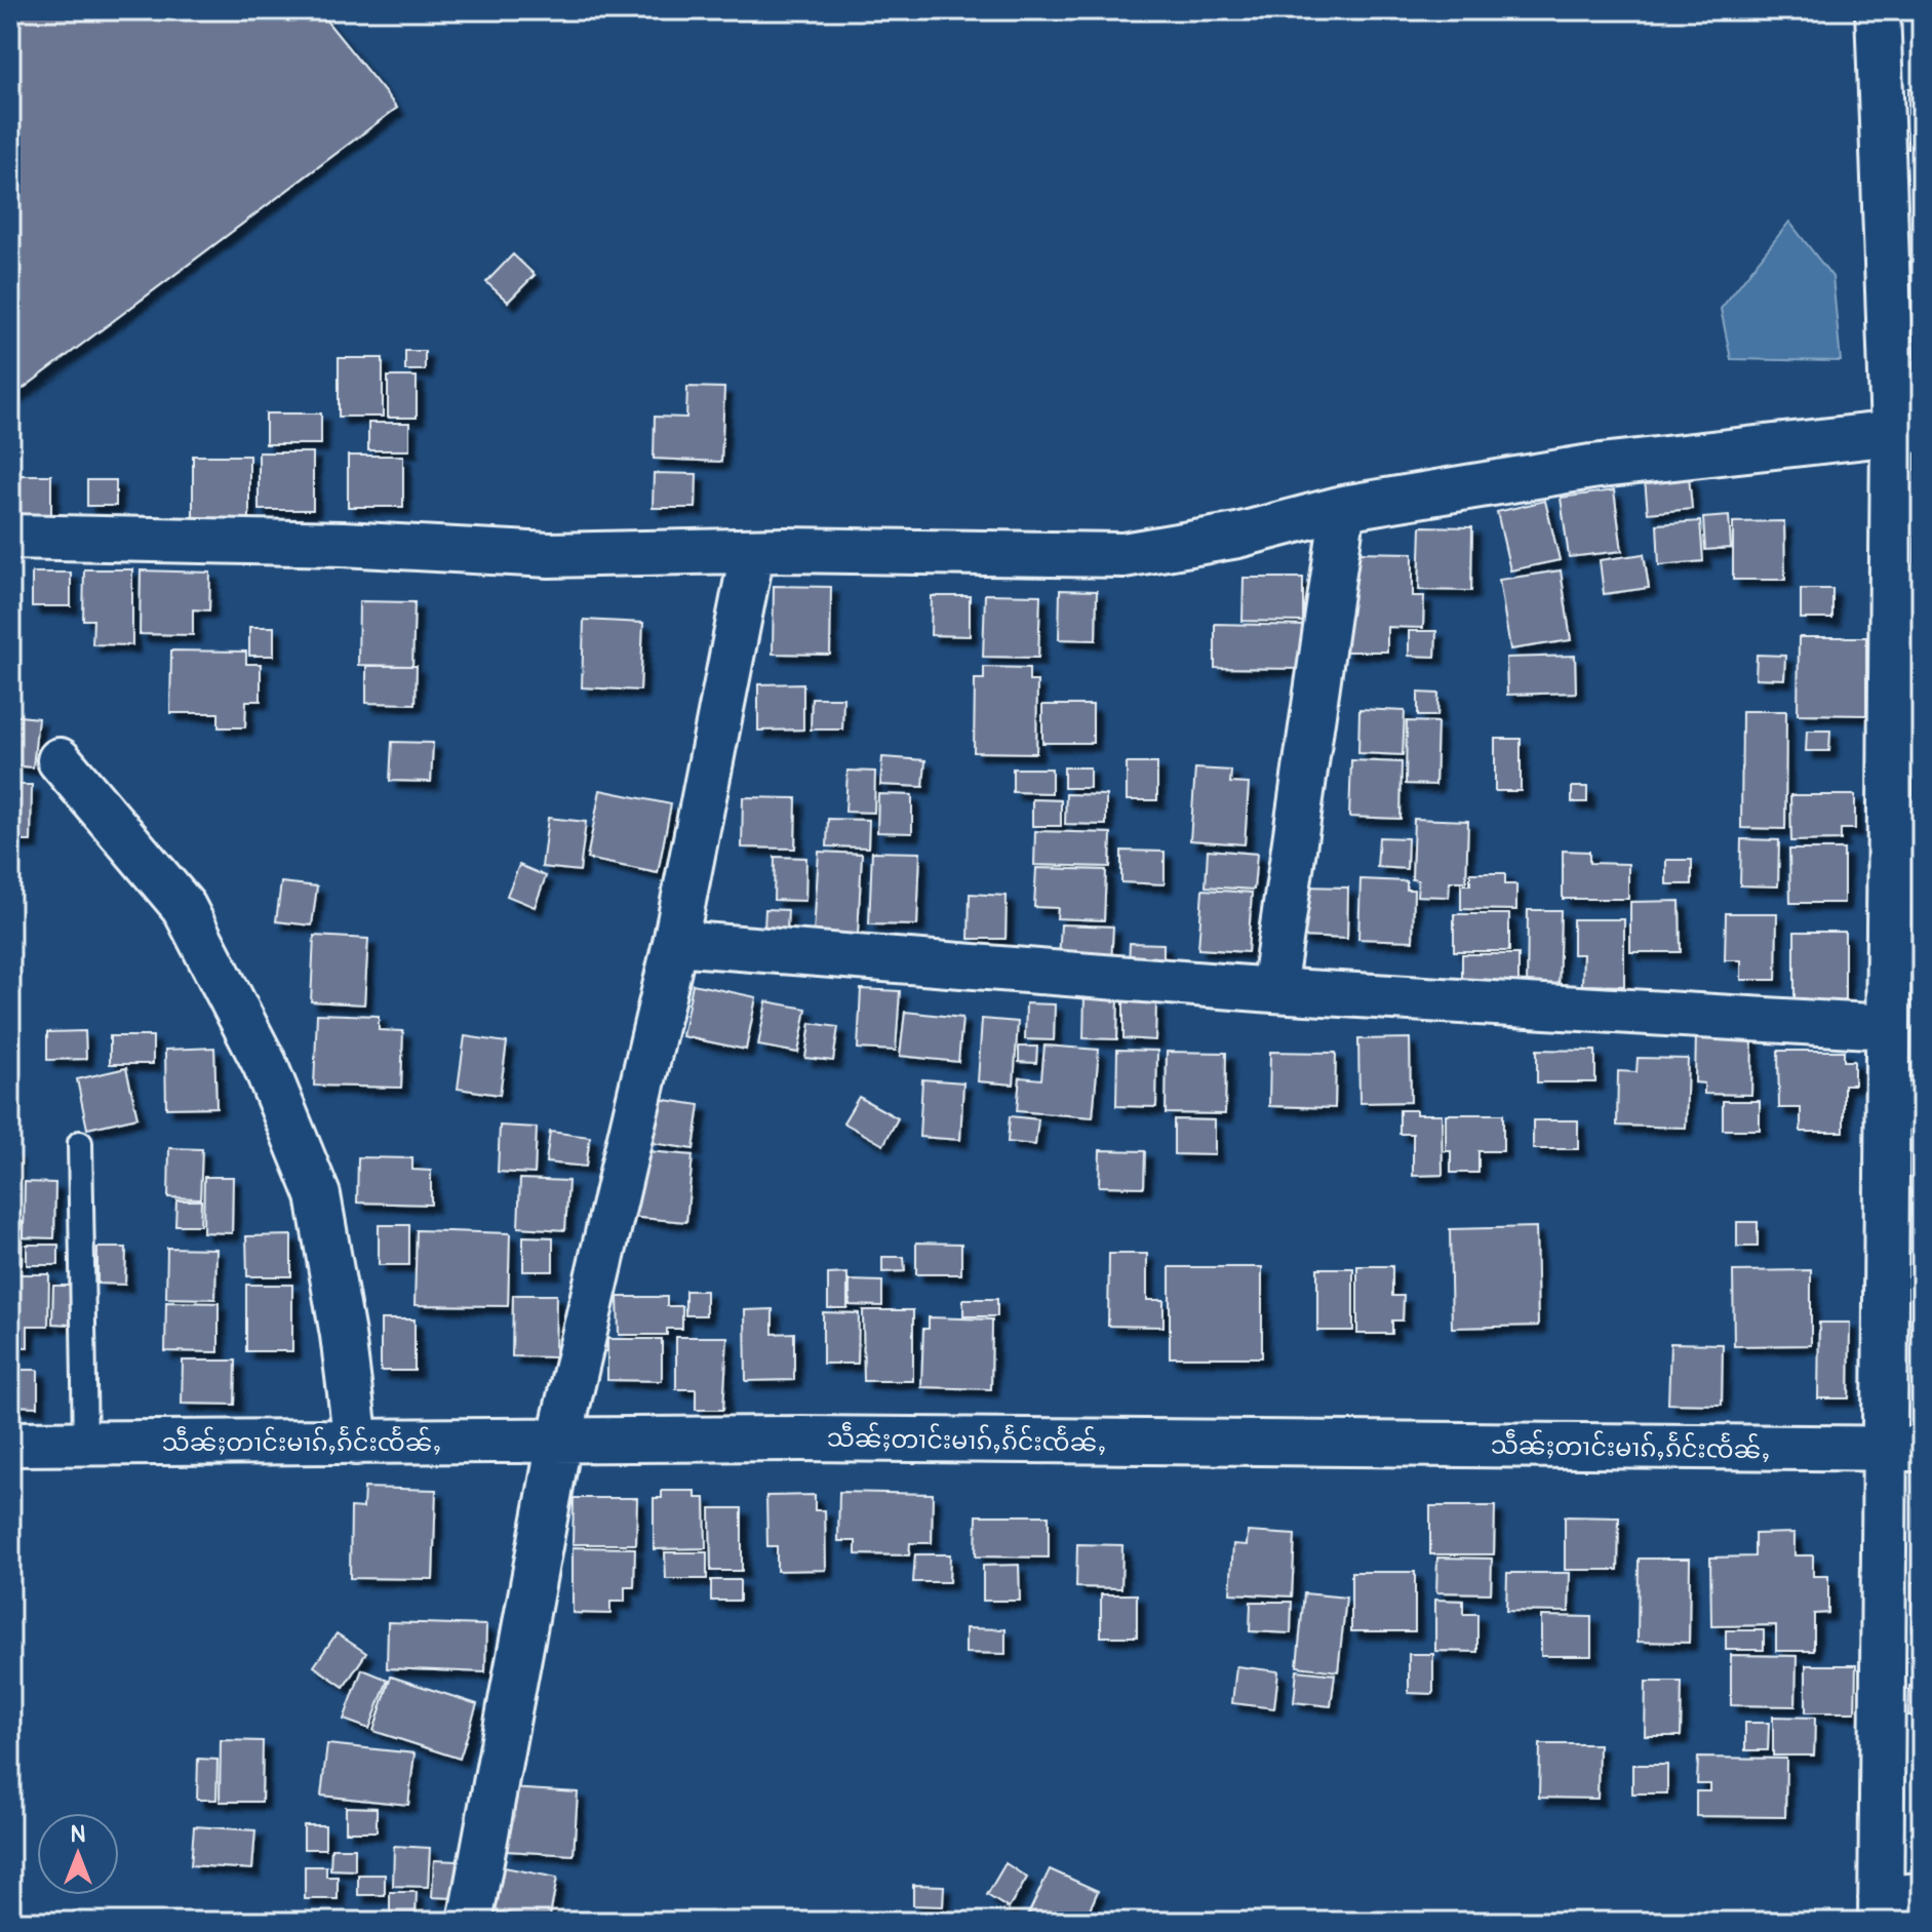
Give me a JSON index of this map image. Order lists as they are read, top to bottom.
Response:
{
  "streets": {
    "street": ["သဵၼ်ႈတၢင်းမၢၵ်ႇၵႅင်းၸႅၼ်ႇ"]
  },
  "north": "top"
}
